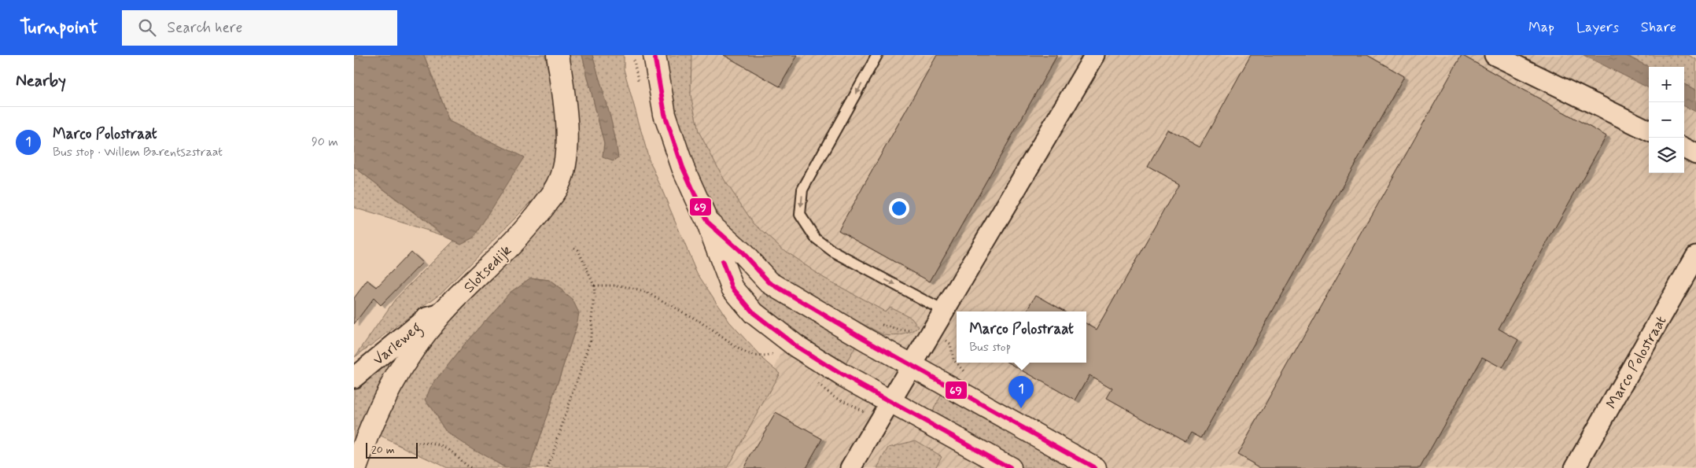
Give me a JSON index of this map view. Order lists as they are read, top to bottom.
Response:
{
  "streets": {
    "main road": ["Slotsedijk"],
    "street": ["Varleweg", "Marco Polostraat"]
  },
  "crossings": [
    ["Slotsedijk", "Varleweg"]
  ],
  "lines": ["transit line 69"],
  "scale_bar": "20 m",
  "page": {
    "header": "Turnpoint",
    "search": "Search here",
    "nav": ["Map", "Layers", "Share"],
    "heading": "Nearby",
    "map_buttons": ["+", "−"],
    "list": [
      {
        "mark": "1",
        "name": "Marco Polostraat",
        "note": "Bus stop · Willem Barentszstraat",
        "value": "90 m"
      }
    ],
    "popup": ["Marco Polostraat", "Bus stop"],
    "pins": "1",
    "scale": "20 m"
  }
}
